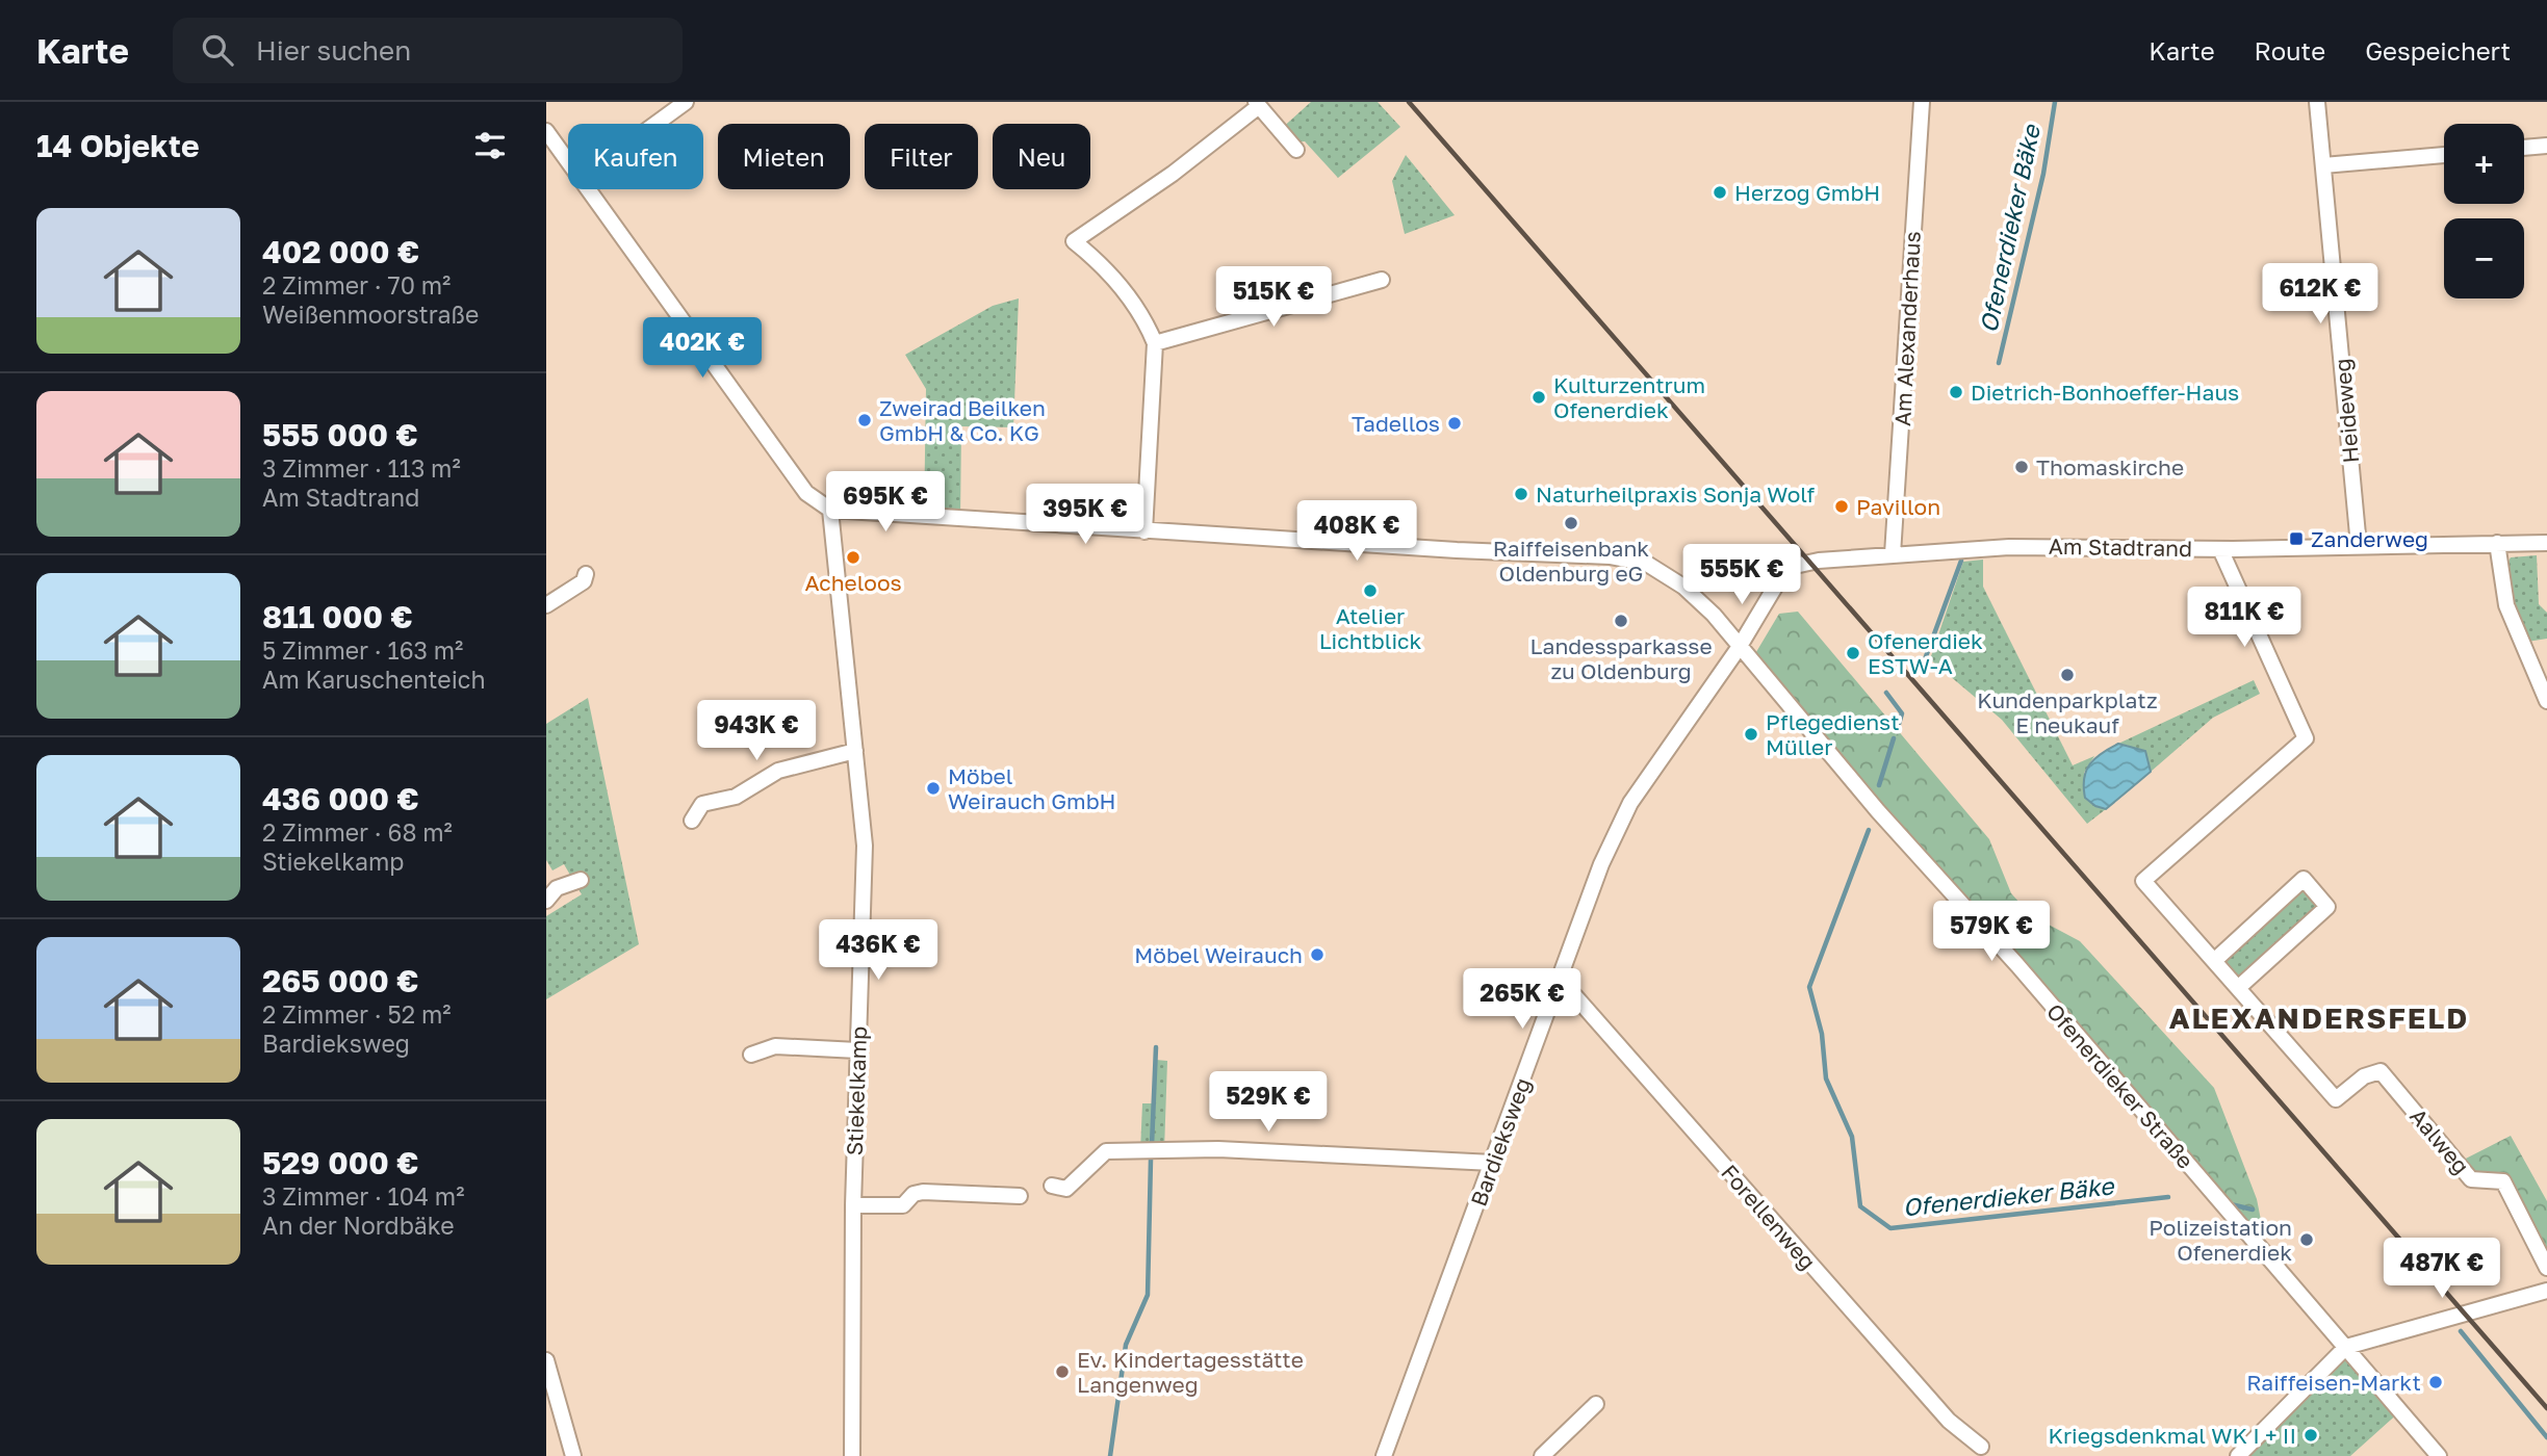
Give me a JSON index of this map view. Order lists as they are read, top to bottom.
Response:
{
  "streets": {
    "street": [
      "Am Alexanderhaus",
      "Heideweg",
      "Am Stadtrand",
      "Ofenerdieker Straße",
      "Stiekelkamp",
      "Aalweg",
      "Bardieksweg",
      "Forellenweg"
    ]
  },
  "crossings": [
    ["Am Alexanderhaus", "Am Stadtrand"],
    ["Heideweg", "Am Stadtrand"],
    ["Am Stadtrand", "Ofenerdieker Straße"],
    ["Am Stadtrand", "Bardieksweg"],
    ["Ofenerdieker Straße", "Bardieksweg"],
    ["Bardieksweg", "Forellenweg"]
  ],
  "districts": ["ALEXANDERSFELD"],
  "water": ["Ofenerdieker Bäke"],
  "places": {
    "other": [
      "Herzog GmbH",
      "Dietrich-Bonhoeffer-Haus",
      "Kulturzentrum Ofenerdiek",
      "Zweirad Beilken GmbH & Co. KG",
      "Tadellos",
      "Thomaskirche",
      "Naturheilpraxis Sonja Wolf",
      "Pavillon",
      "Raiffeisenbank Oldenburg eG",
      "Acheloos",
      "Atelier Lichtblick",
      "Landessparkasse zu Oldenburg",
      "Ofenerdiek ESTW-A",
      "Kundenparkplatz E neukauf",
      "Pflegedienst Müller",
      "Möbel Weirauch GmbH",
      "Möbel Weirauch",
      "Polizeistation Ofenerdiek",
      "Ev. Kindertagesstätte Langenweg",
      "Raiffeisen-Markt",
      "Kriegsdenkmal WK I + II"
    ],
    "transit": ["Zanderweg"]
  },
  "page": {
    "header": "Karte",
    "search": "Hier suchen",
    "nav": ["Karte", "Route", "Gespeichert"],
    "heading": "14 Objekte",
    "map_buttons": ["+", "−"],
    "chip": [
      "Kaufen",
      "Mieten",
      "Filter",
      "Neu"
    ],
    "list": [
      {
        "name": "402 000 €",
        "note": "2 Zimmer · 70 m² · Weißenmoorstraße"
      },
      {
        "name": "555 000 €",
        "note": "3 Zimmer · 113 m² · Am Stadtrand"
      },
      {
        "name": "811 000 €",
        "note": "5 Zimmer · 163 m² · Am Karuschenteich"
      },
      {
        "name": "436 000 €",
        "note": "2 Zimmer · 68 m² · Stiekelkamp"
      },
      {
        "name": "265 000 €",
        "note": "2 Zimmer · 52 m² · Bardieksweg"
      },
      {
        "name": "529 000 €",
        "note": "3 Zimmer · 104 m² · An der Nordbäke"
      }
    ],
    "price": [
      "612K €",
      "515K €",
      "402K €",
      "695K €",
      "395K €",
      "408K €",
      "555K €",
      "811K €",
      "943K €",
      "579K €",
      "436K €",
      "265K €",
      "529K €",
      "487K €"
    ]
  }
}
